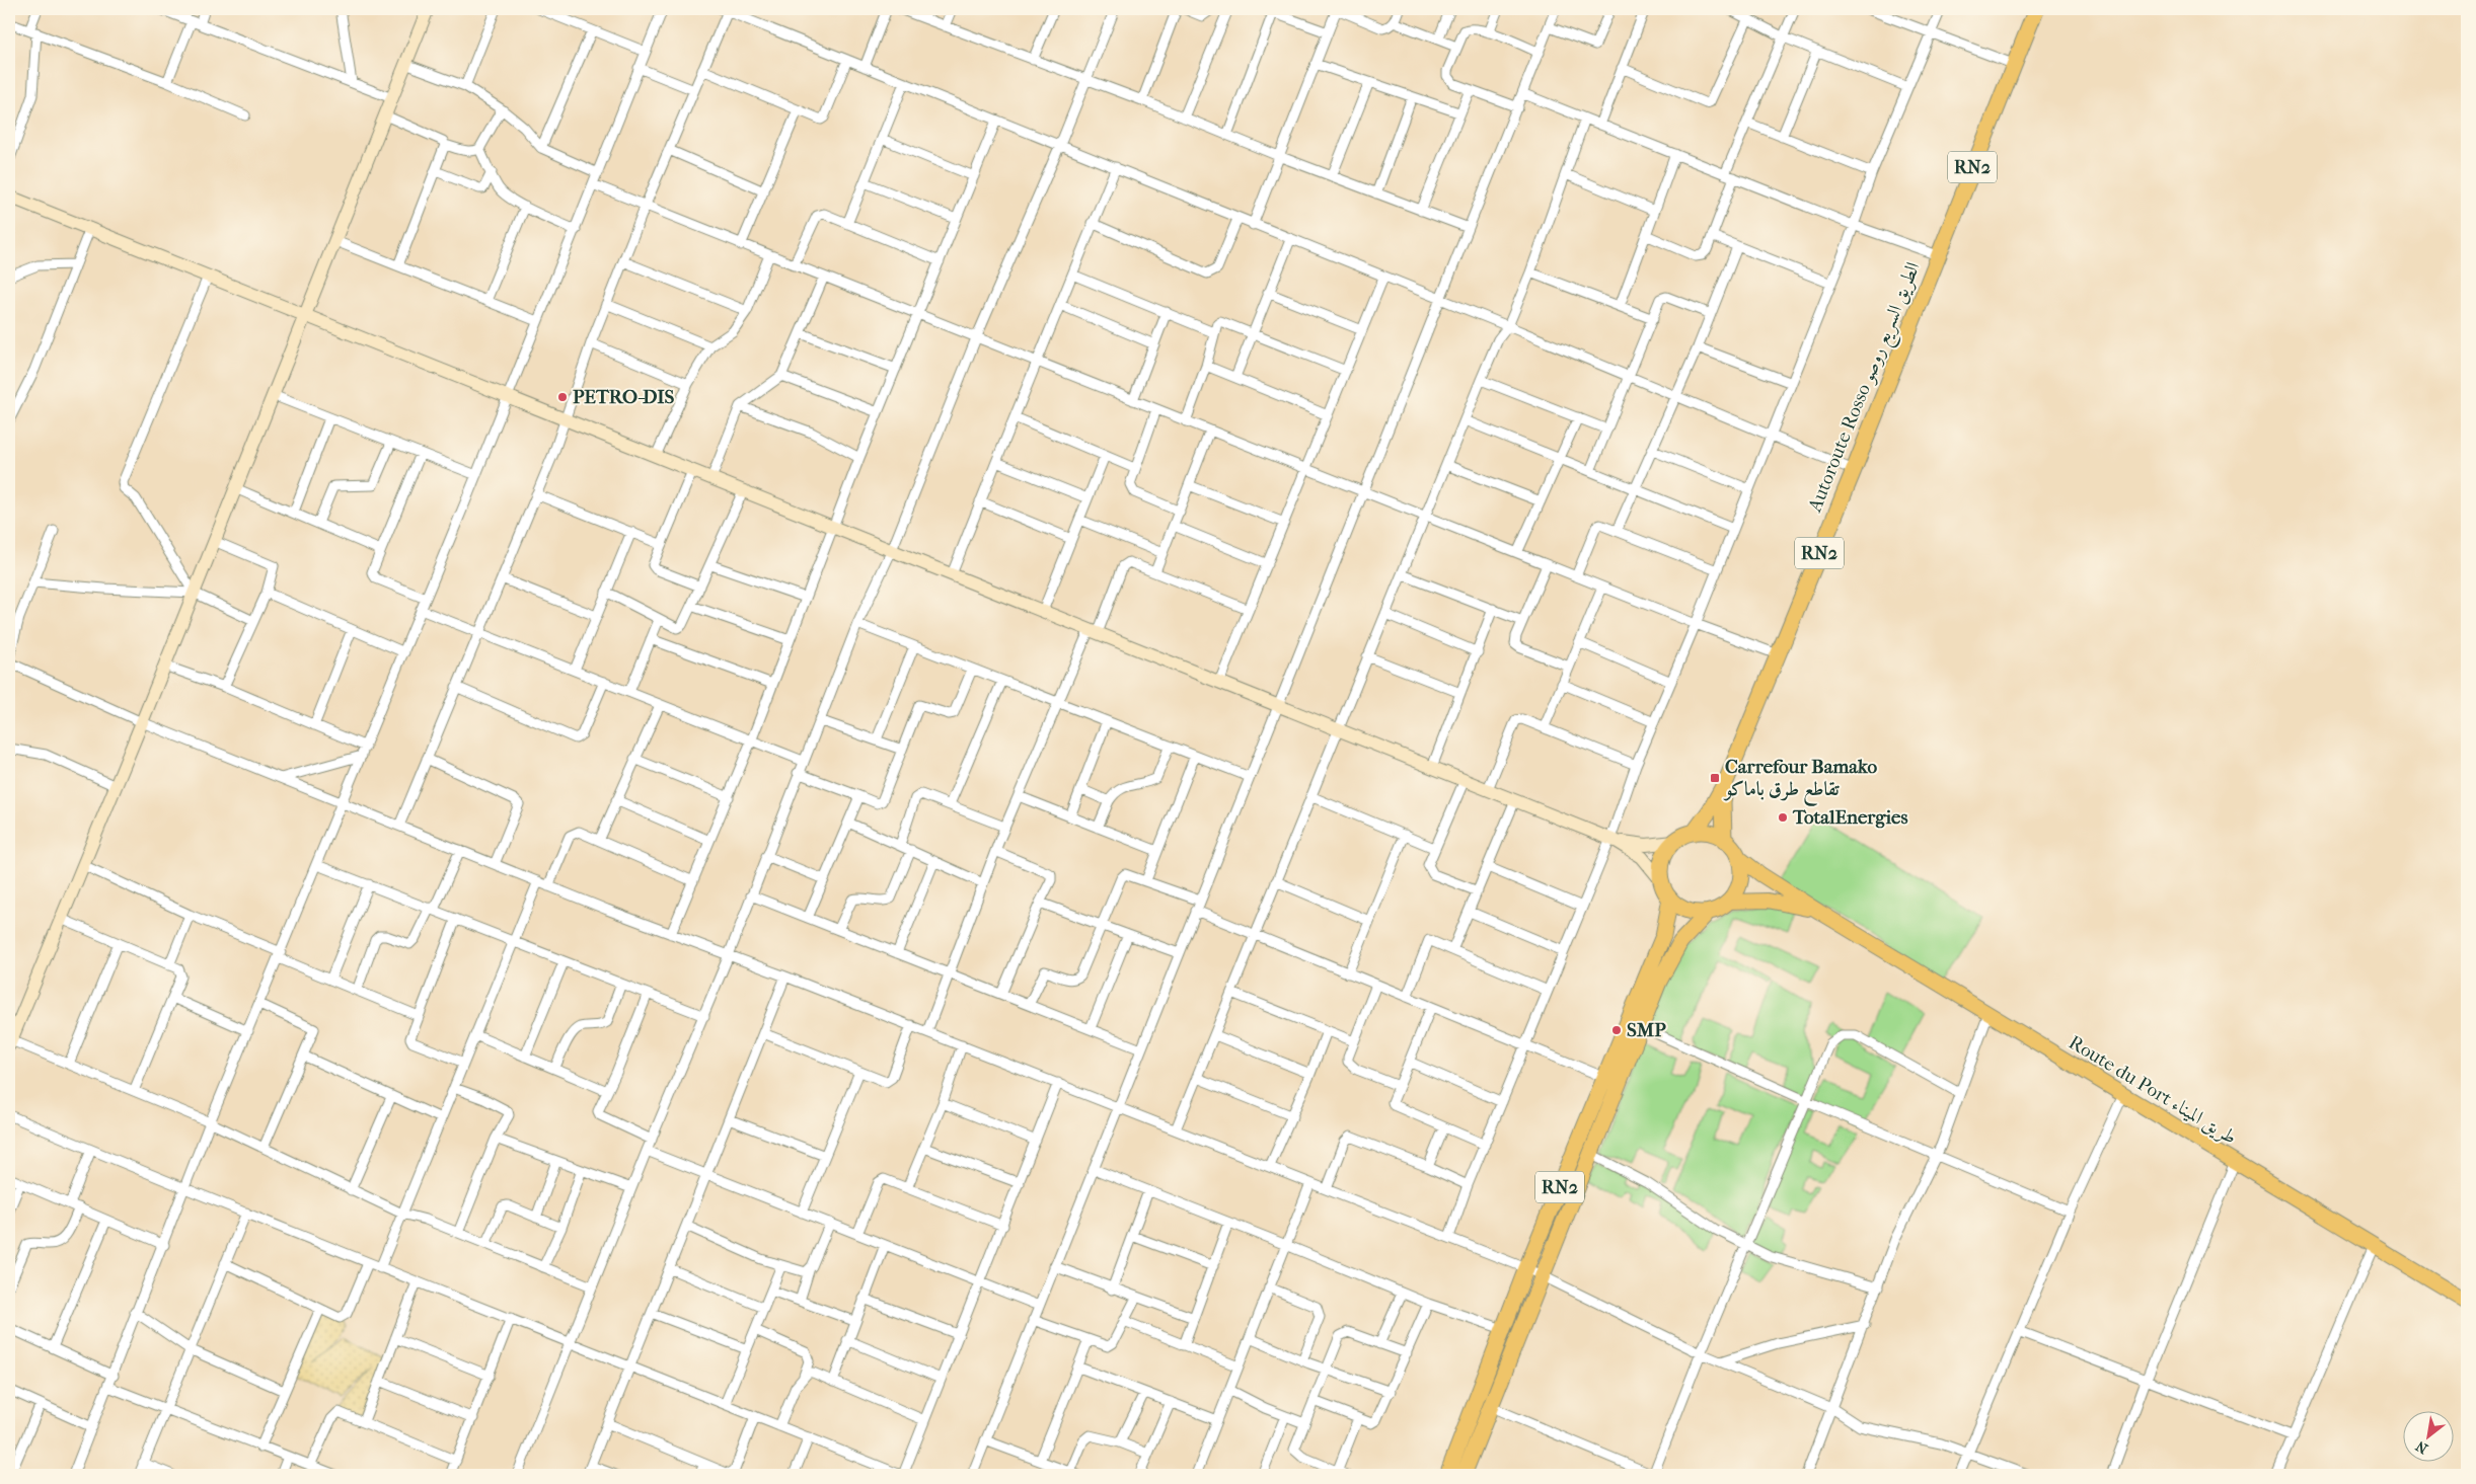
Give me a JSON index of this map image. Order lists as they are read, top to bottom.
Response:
{
  "streets": {
    "highway": ["RN2", "Autoroute Rosso الطريق السريع روصو"],
    "main road": ["Route du Port طريق الميناء"]
  },
  "crossings": [
    ["RN2", "Autoroute Rosso الطريق السريع روصو"],
    ["RN2", "Route du Port طريق الميناء"],
    ["Autoroute Rosso الطريق السريع روصو", "Route du Port طريق الميناء"]
  ],
  "places": {
    "other": ["PETRO-DIS", "TotalEnergies", "SMP"],
    "transit": ["Carrefour Bamako تقاطع طرق باماكو"]
  },
  "north": "bottom left"
}
